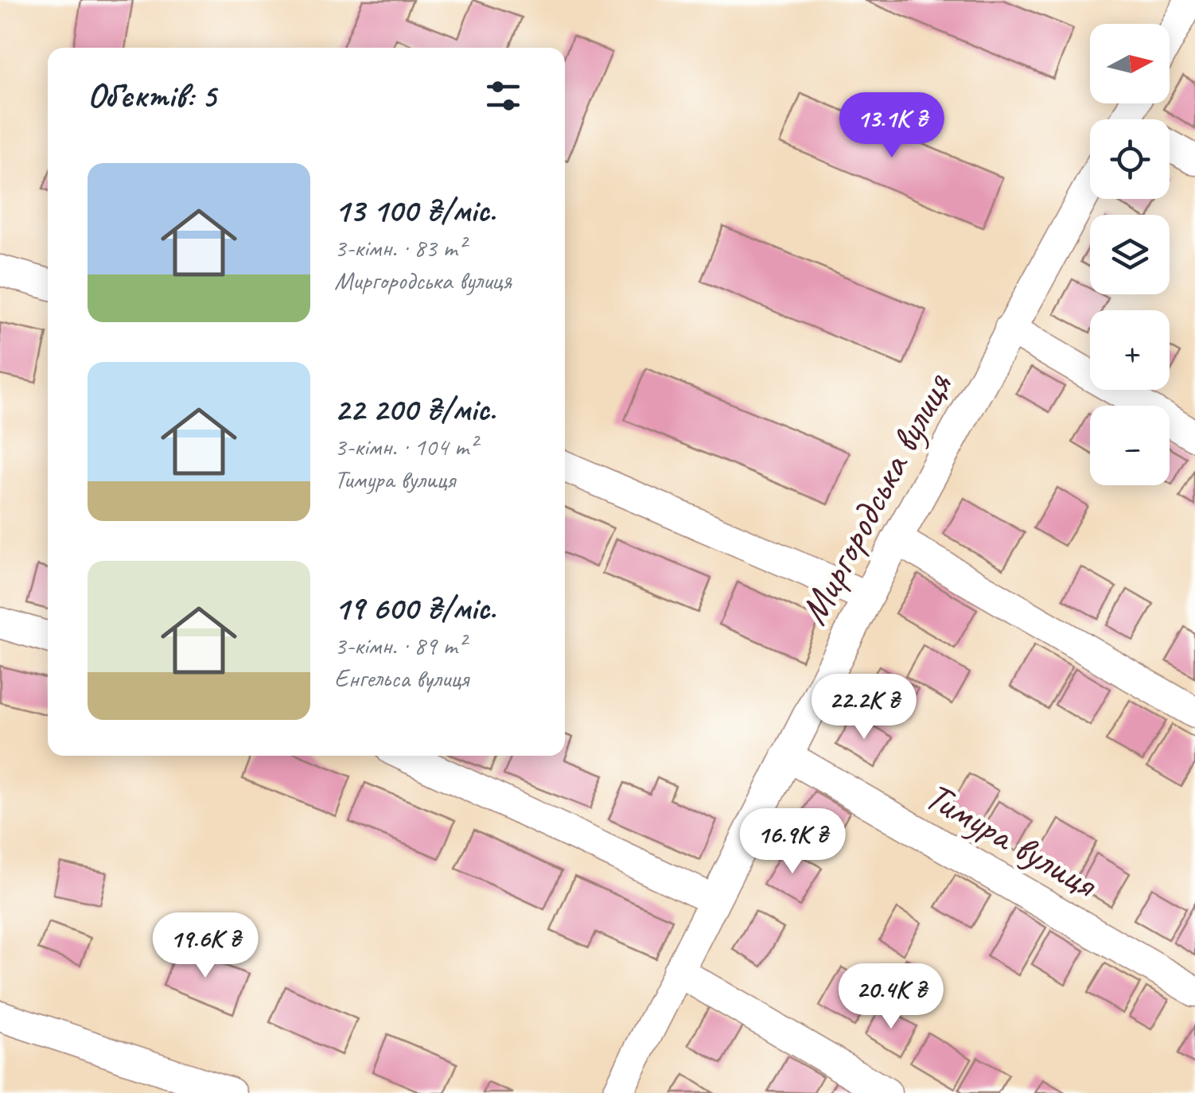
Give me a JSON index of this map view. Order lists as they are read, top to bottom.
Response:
{
  "streets": {
    "street": ["Миргородська вулиця", "Тимура вулиця"]
  },
  "crossings": [
    ["Миргородська вулиця", "Тимура вулиця"]
  ],
  "north": "right",
  "page": {
    "map_buttons": ["+", "−"],
    "heading": "Об’єктів: 5",
    "price": [
      "13.1K ₴",
      "22.2K ₴",
      "16.9K ₴",
      "19.6K ₴",
      "20.4K ₴"
    ],
    "list": [
      {
        "name": "13 100 ₴/міс.",
        "note": "3-кімн. · 83 m² · Миргородська вулиця"
      },
      {
        "name": "22 200 ₴/міс.",
        "note": "3-кімн. · 104 m² · Тимура вулиця"
      },
      {
        "name": "19 600 ₴/міс.",
        "note": "3-кімн. · 89 m² · Енгельса вулиця"
      }
    ]
  }
}
